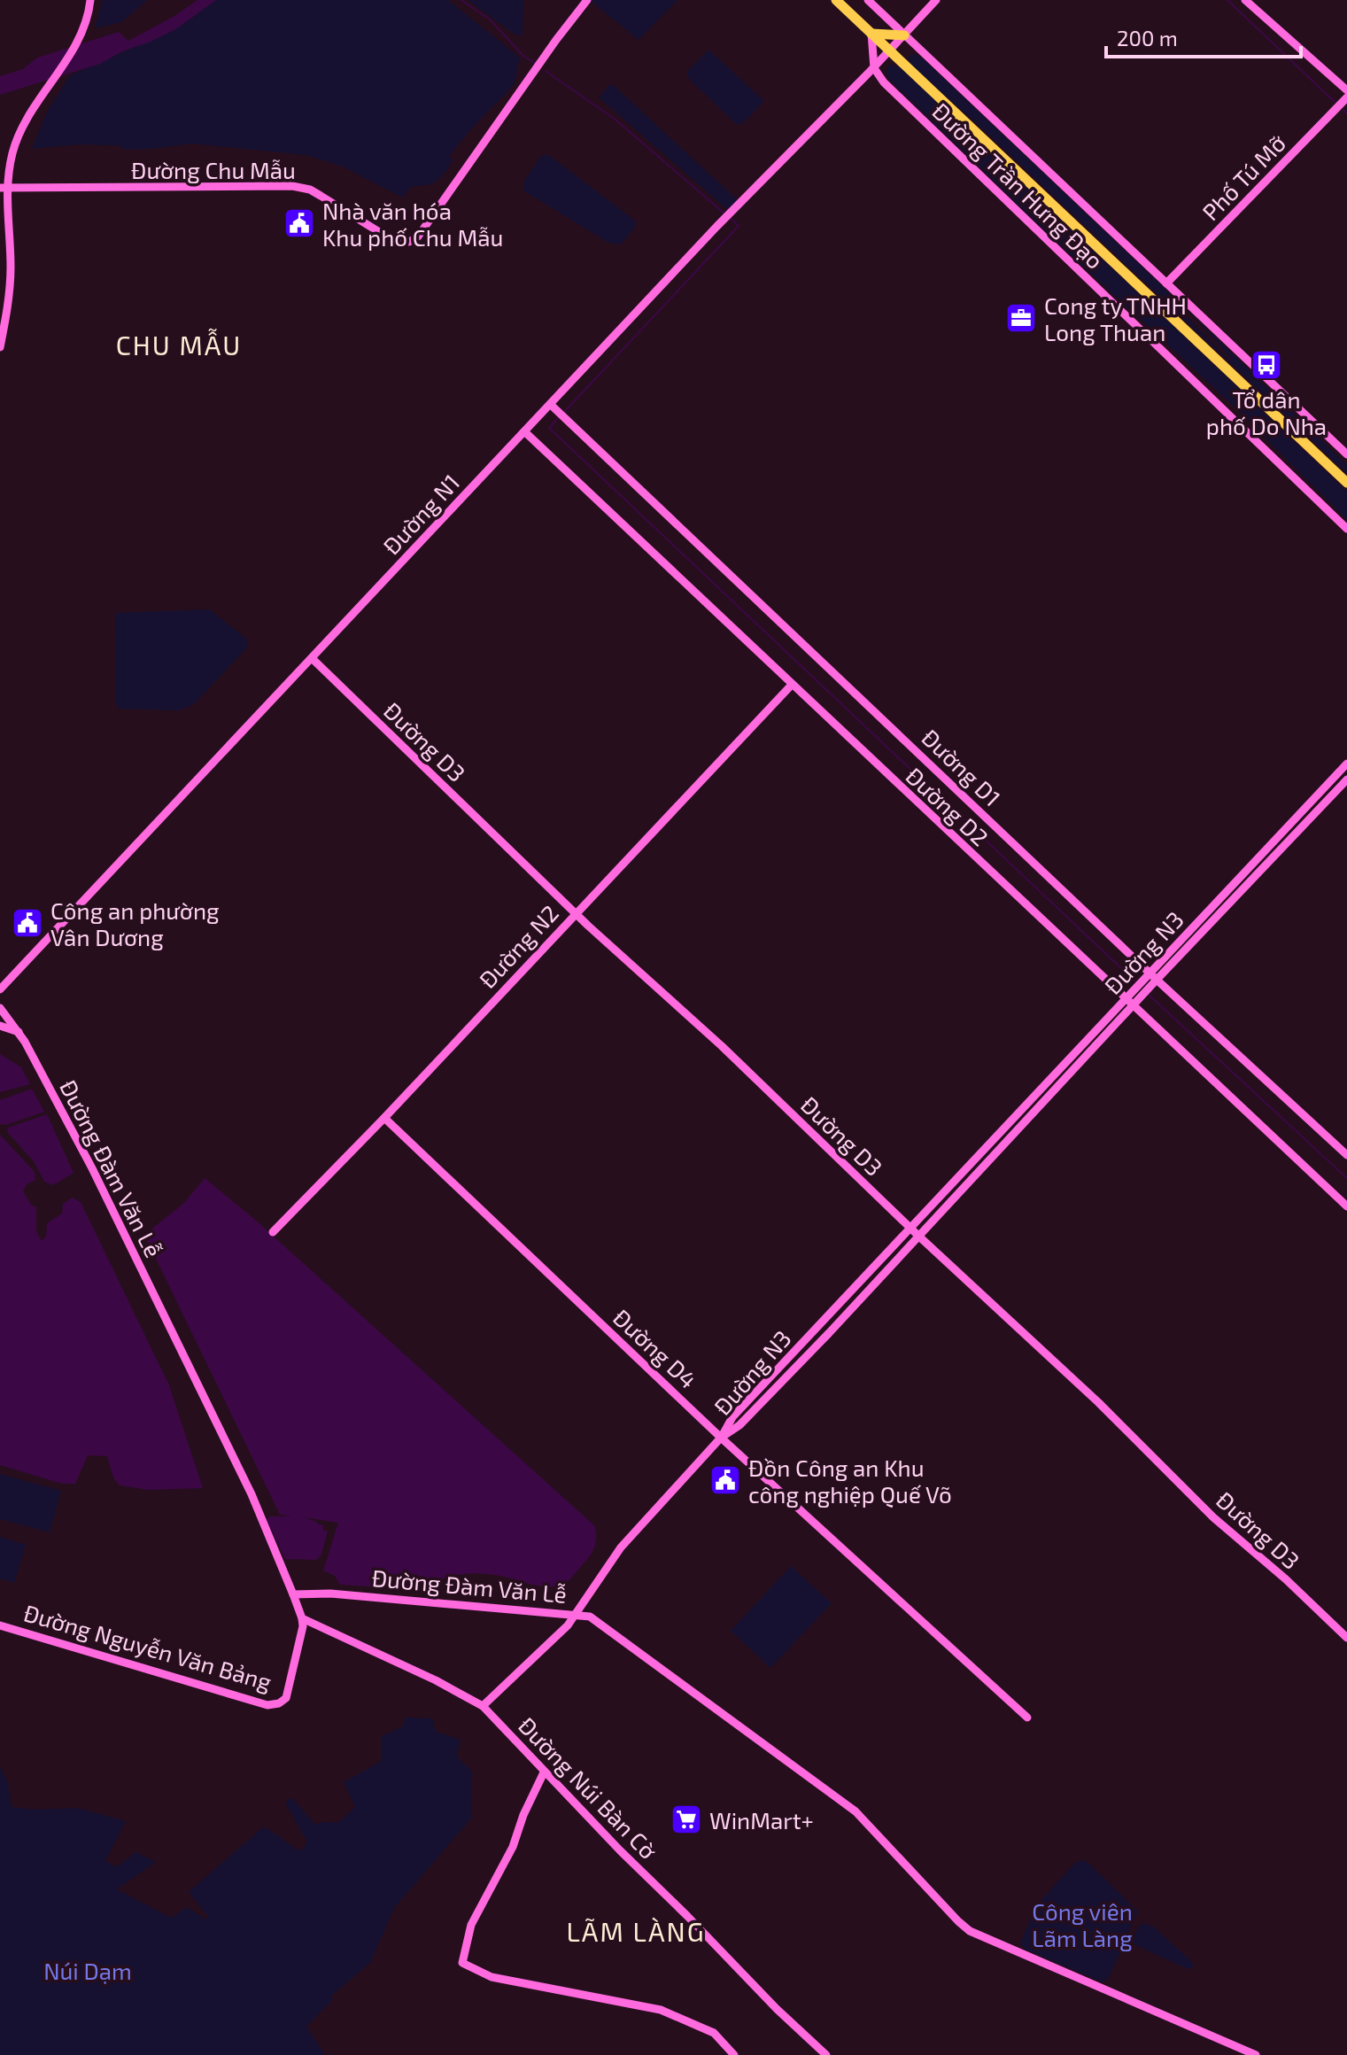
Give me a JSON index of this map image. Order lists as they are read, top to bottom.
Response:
{
  "streets": {
    "highway": ["Đường Trần Hưng Đạo"],
    "street": [
      "Đường Chu Mẫu",
      "Phố Tú Mỡ",
      "Đường N1",
      "Đường D3",
      "Đường D1",
      "Đường D2",
      "Đường N2",
      "Đường N3",
      "Đường Đàm Văn Lễ",
      "Đường D4",
      "Đường Nguyễn Văn Bảng",
      "Đường Núi Bàn Cờ"
    ]
  },
  "crossings": [
    ["Phố Tú Mỡ", "Đường Trần Hưng Đạo"],
    ["Đường Trần Hưng Đạo", "Đường N1"],
    ["Đường N1", "Đường D3"],
    ["Đường N1", "Đường D1"],
    ["Đường N1", "Đường D2"],
    ["Đường D3", "Đường N2"],
    ["Đường D3", "Đường N3"],
    ["Đường D1", "Đường N3"],
    ["Đường D2", "Đường N2"],
    ["Đường D2", "Đường N3"],
    ["Đường N2", "Đường D4"],
    ["Đường N3", "Đường D4"],
    ["Đường Nguyễn Văn Bảng", "Đường Núi Bàn Cờ"]
  ],
  "districts": ["CHU MẪU", "LÃM LÀNG"],
  "parks": ["Công viên Lãm Làng", "Núi Dạm"],
  "places": {
    "public building": ["Nhà văn hóa Khu phố Chu Mẫu", "Công an phường Vân Dương", "Đồn Công an Khu công nghiệp Quế Võ"],
    "office": ["Cong ty TNHH Long Thuan"],
    "bus stop": ["Tổ dân phố Do Nha"],
    "supermarket": ["WinMart+"]
  },
  "scale_bar": "200 m"
}
